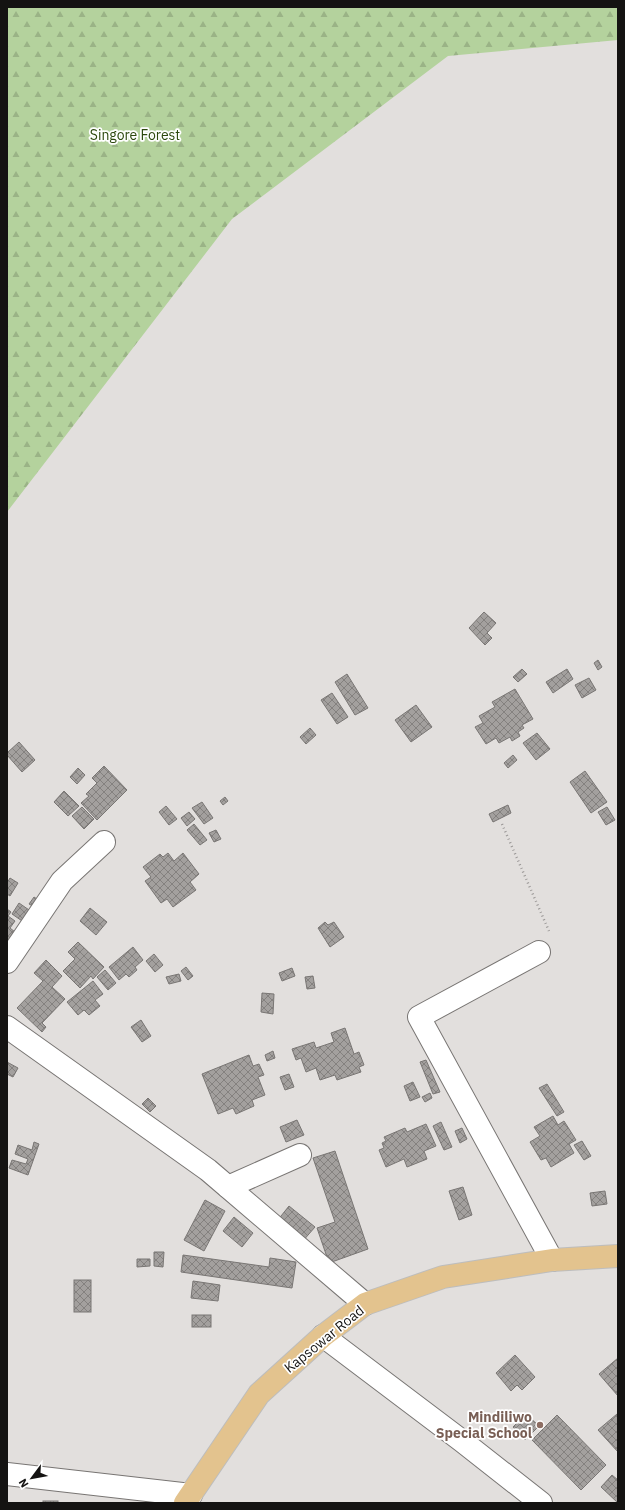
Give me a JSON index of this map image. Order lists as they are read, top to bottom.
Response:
{
  "streets": {
    "main road": ["Kapsowar Road"]
  },
  "parks": ["Singore Forest"],
  "places": ["Mindiliwo Special School"],
  "north": "bottom left"
}
